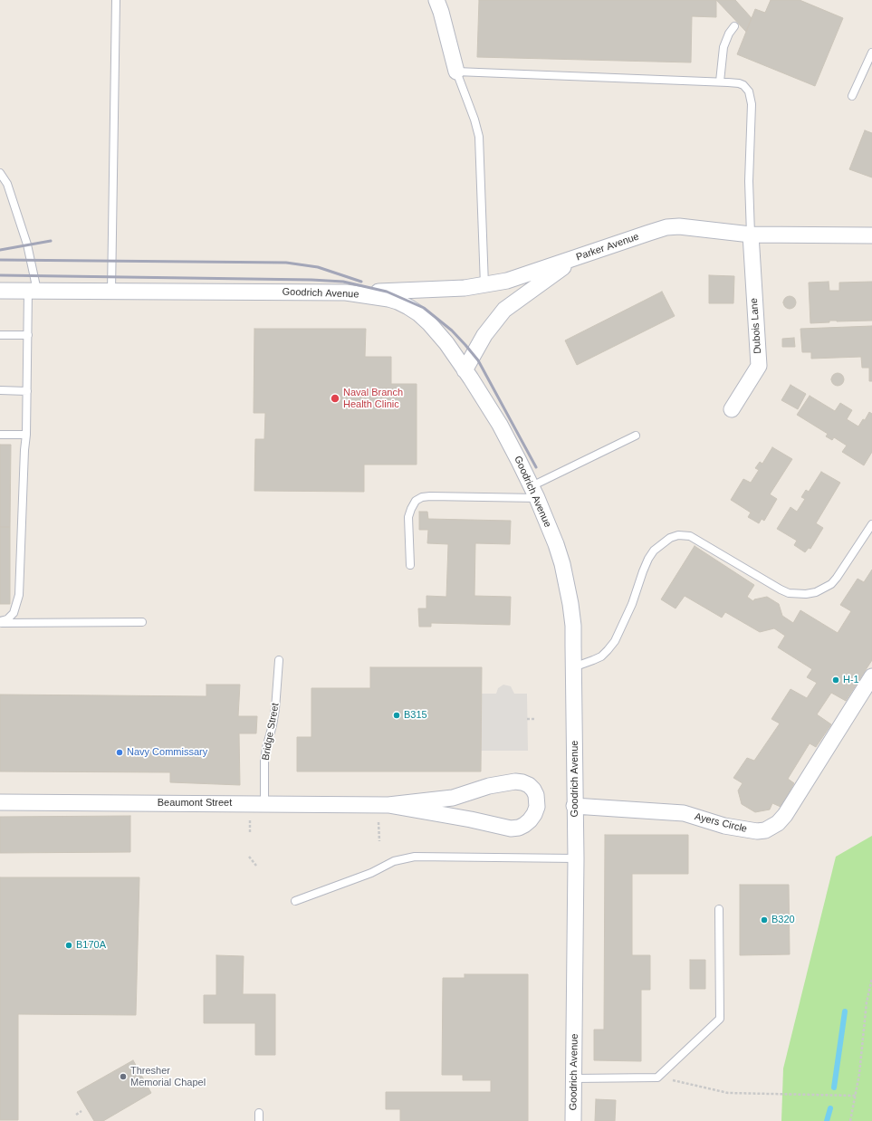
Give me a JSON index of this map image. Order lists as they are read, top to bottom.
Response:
{
  "streets": {
    "street": [
      "Parker Avenue",
      "Goodrich Avenue",
      "Dubois Lane",
      "Beaumont Street",
      "Ayers Circle"
    ],
    "lane": ["Bridge Street"]
  },
  "crossings": [
    ["Parker Avenue", "Goodrich Avenue"],
    ["Parker Avenue", "Dubois Lane"],
    ["Goodrich Avenue", "Ayers Circle"],
    ["Bridge Street", "Beaumont Street"]
  ],
  "places": [
    "Naval Branch Health Clinic",
    "H-1",
    "B315",
    "Navy Commissary",
    "B320",
    "B170A",
    "Thresher Memorial Chapel"
  ]
}
